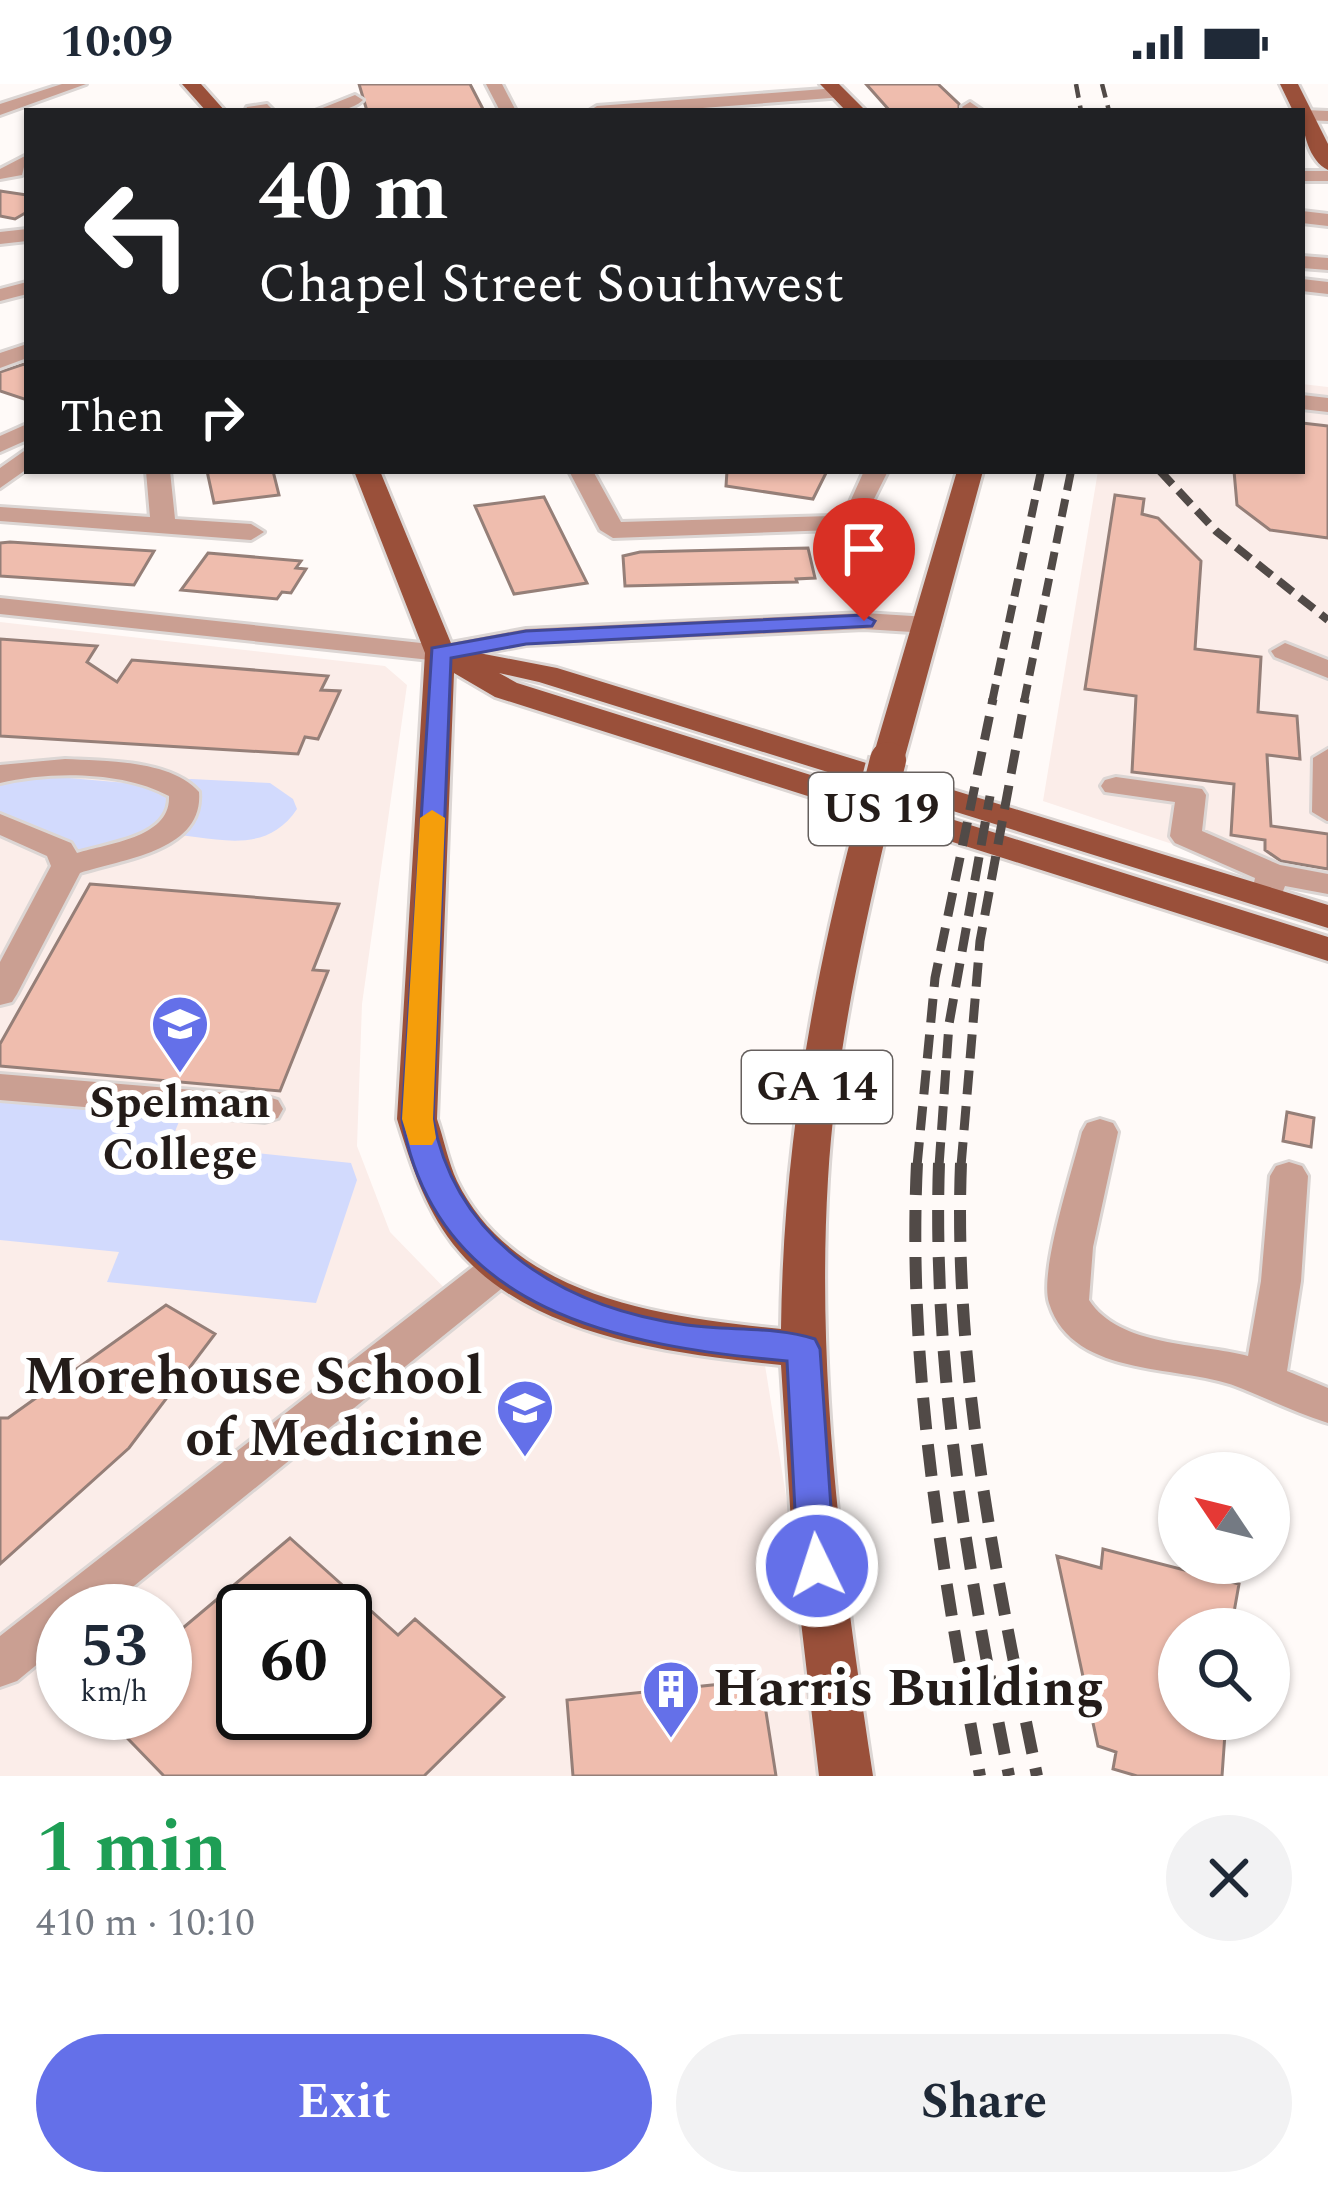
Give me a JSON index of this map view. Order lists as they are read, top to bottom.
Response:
{
  "streets": {
    "main road": ["US 19", "GA 14"]
  },
  "places": {
    "school or university": ["Spelman College", "Morehouse School of Medicine"],
    "building": ["Harris Building"]
  },
  "north": "top left",
  "page": {
    "status": "10:09",
    "turn": ["40 m", "Chapel Street Southwest"],
    "then": "Then",
    "speed": "53 km/h",
    "limit": "60",
    "heading": ["1 min", "410 m · 10:10"],
    "buttons": ["Exit", "Share"]
  }
}
